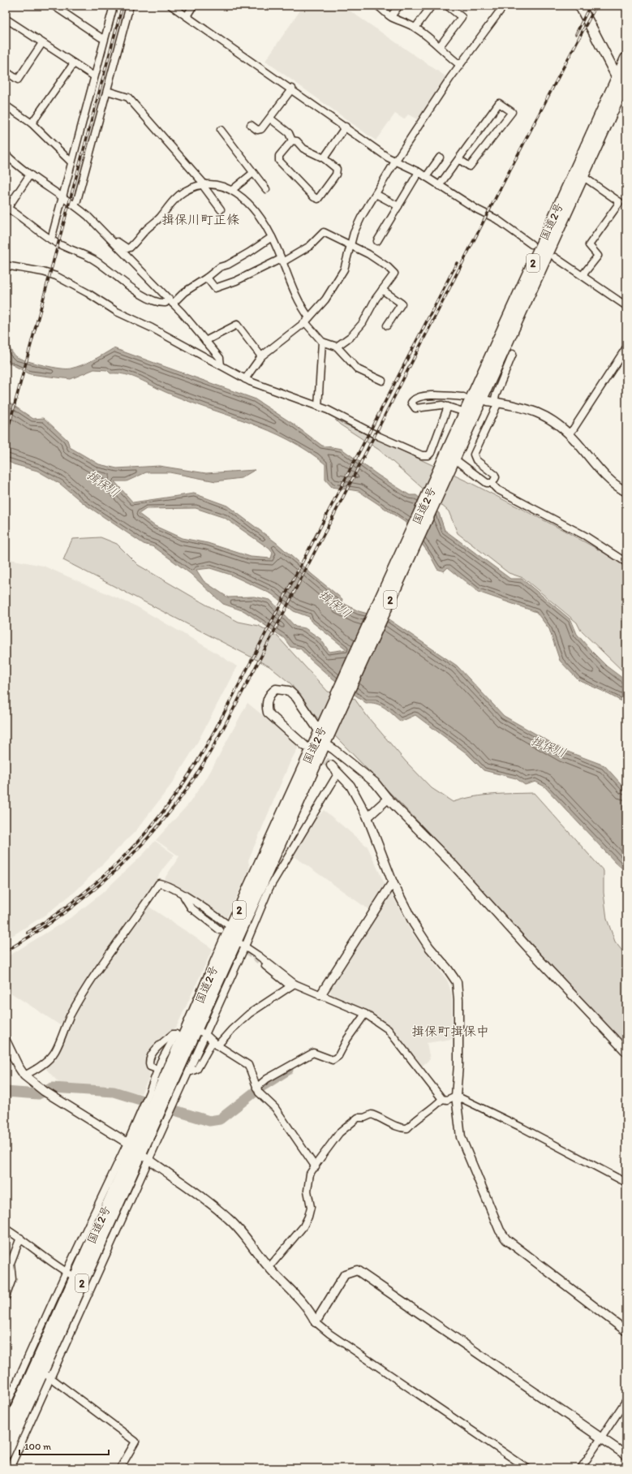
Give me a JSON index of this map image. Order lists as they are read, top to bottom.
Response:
{
  "streets": {
    "highway": ["国道2号", "2"]
  },
  "districts": ["揖保川町正條", "揖保町揖保中"],
  "water": ["揖保川"],
  "scale_bar": "100 m"
}
